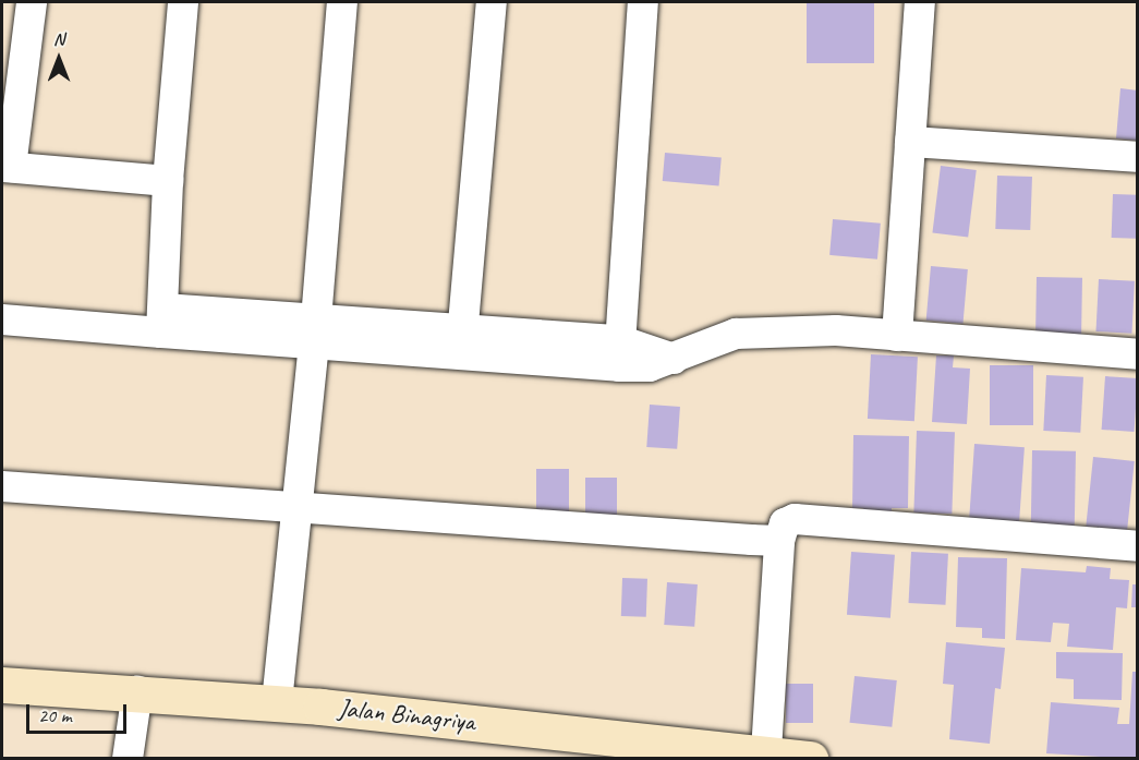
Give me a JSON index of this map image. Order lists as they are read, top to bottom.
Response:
{
  "streets": {
    "street": ["Jalan Binagriya"]
  },
  "scale_bar": "20 m",
  "north": "top"
}
